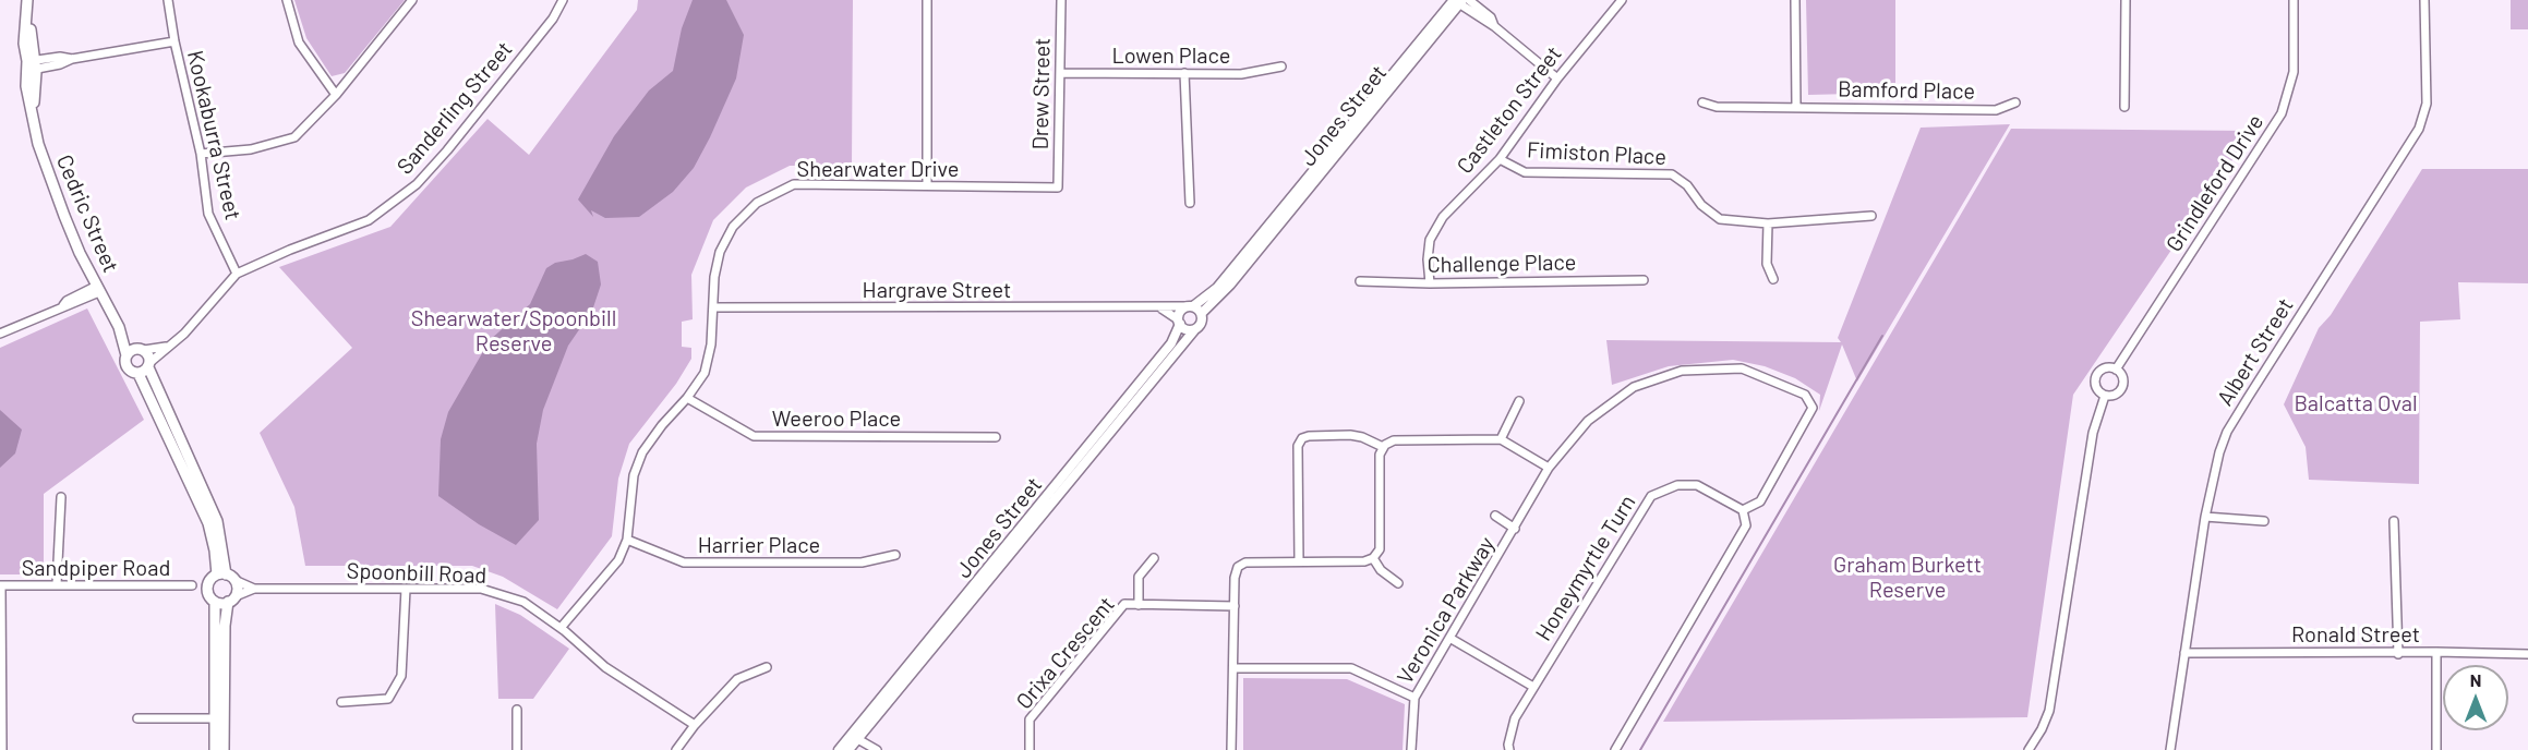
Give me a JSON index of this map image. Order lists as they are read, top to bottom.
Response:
{
  "streets": {
    "main road": ["Cedric Street"],
    "street": [
      "Lowen Place",
      "Bamford Place",
      "Drew Street",
      "Sanderling Street",
      "Castleton Street",
      "Jones Street",
      "Kookaburra Street",
      "Fimiston Place",
      "Shearwater Drive",
      "Grindleford Drive",
      "Challenge Place",
      "Hargrave Street",
      "Albert Street",
      "Weeroo Place",
      "Harrier Place",
      "Sandpiper Road",
      "Honeymyrtle Turn",
      "Spoonbill Road",
      "Veronica Parkway",
      "Ronald Street",
      "Orixa Crescent"
    ]
  },
  "crossings": [
    ["Lowen Place", "Drew Street"],
    ["Drew Street", "Shearwater Drive"],
    ["Sanderling Street", "Kookaburra Street"],
    ["Sanderling Street", "Cedric Street"],
    ["Castleton Street", "Fimiston Place"],
    ["Castleton Street", "Challenge Place"],
    ["Jones Street", "Hargrave Street"],
    ["Shearwater Drive", "Hargrave Street"],
    ["Shearwater Drive", "Weeroo Place"],
    ["Shearwater Drive", "Harrier Place"],
    ["Shearwater Drive", "Spoonbill Road"],
    ["Cedric Street", "Spoonbill Road"],
    ["Albert Street", "Ronald Street"],
    ["Honeymyrtle Turn", "Veronica Parkway"]
  ],
  "parks": ["Shearwater/Spoonbill Reserve", "Balcatta Oval", "Graham Burkett Reserve"],
  "north": "top"
}
